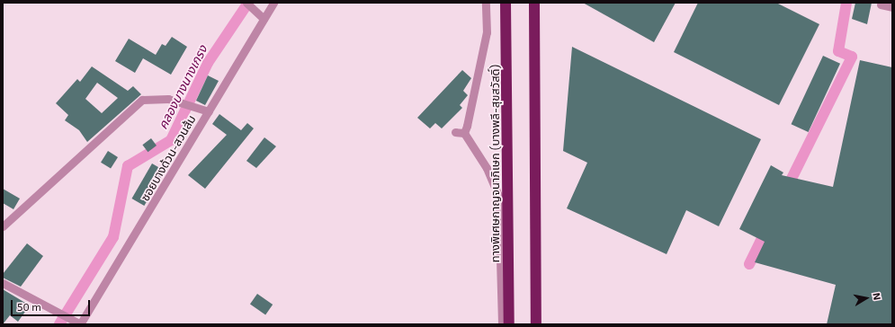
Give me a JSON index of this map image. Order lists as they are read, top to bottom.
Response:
{
  "streets": {
    "highway": ["ทางพิเศษกาญจนาภิเษก (บางพลี-สุขสวัสดิ์)"],
    "street": ["ซอยบางด้วน-สวนส้ม"]
  },
  "water": ["คลองบางนางเกรง"],
  "scale_bar": "50 m",
  "north": "right"
}
